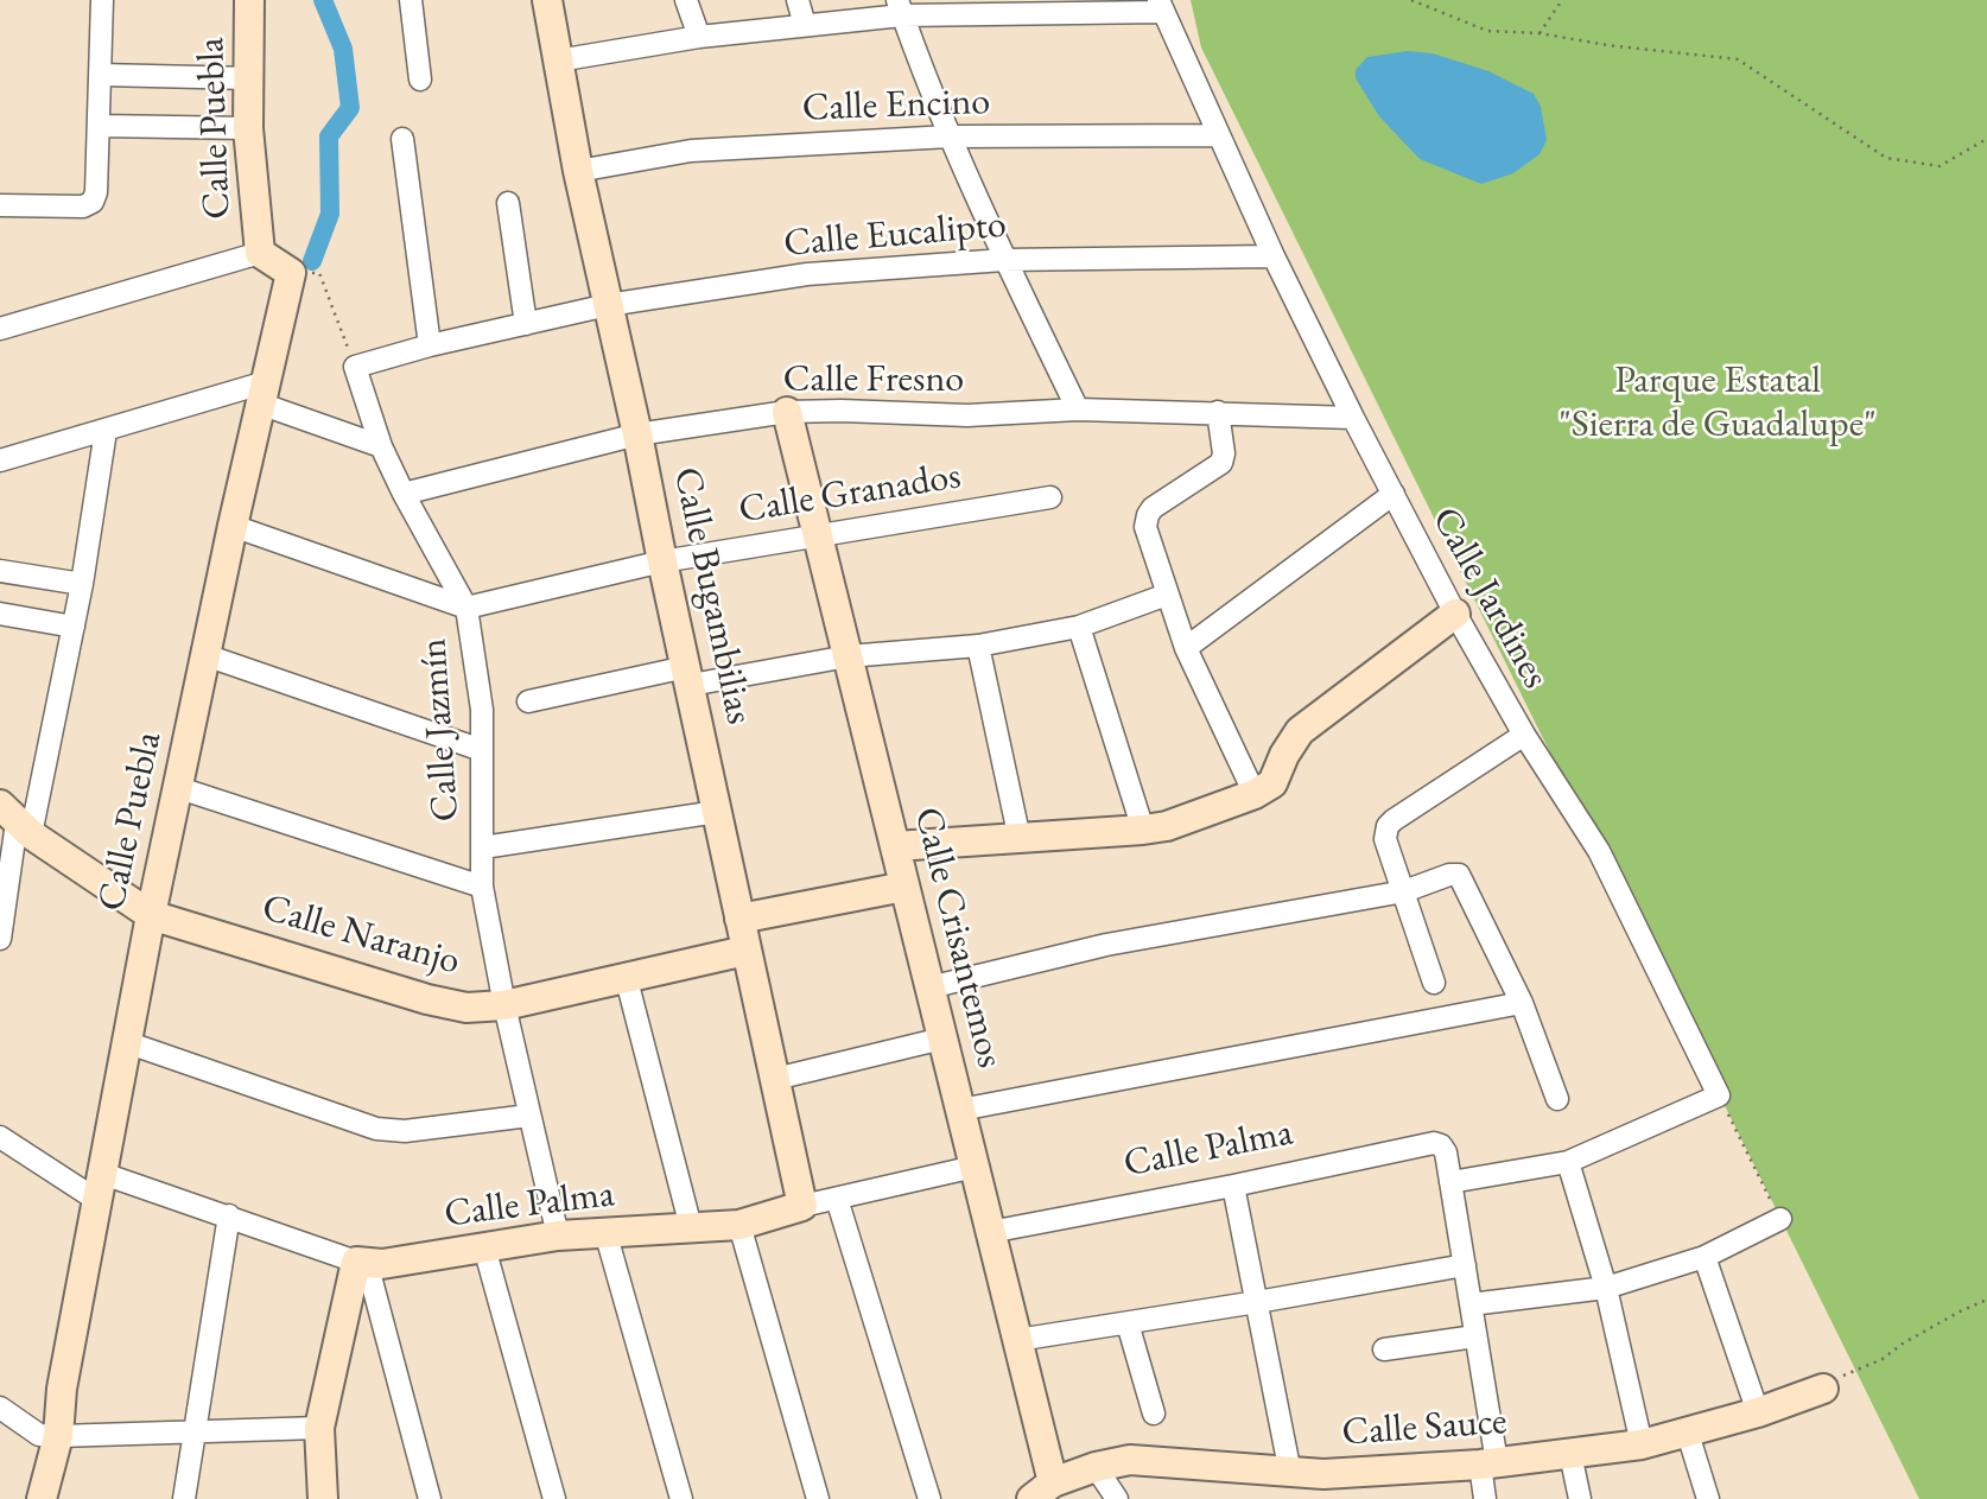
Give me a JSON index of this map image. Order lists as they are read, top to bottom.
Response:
{
  "streets": {
    "street": [
      "Calle Encino",
      "Calle Puebla",
      "Calle Eucalipto",
      "Calle Fresno",
      "Calle Granados",
      "Calle Bugambilias",
      "Calle Jardines",
      "Calle Jazmín",
      "Calle Naranjo",
      "Calle Crisantemos",
      "Calle Palma",
      "Calle Sauce"
    ]
  },
  "crossings": [
    ["Calle Encino", "Calle Bugambilias"],
    ["Calle Encino", "Calle Jardines"],
    ["Calle Puebla", "Calle Naranjo"],
    ["Calle Puebla", "Calle Palma"],
    ["Calle Eucalipto", "Calle Bugambilias"],
    ["Calle Eucalipto", "Calle Jardines"],
    ["Calle Eucalipto", "Calle Jazmín"],
    ["Calle Fresno", "Calle Bugambilias"],
    ["Calle Fresno", "Calle Jardines"],
    ["Calle Fresno", "Calle Jazmín"],
    ["Calle Fresno", "Calle Crisantemos"],
    ["Calle Granados", "Calle Bugambilias"],
    ["Calle Granados", "Calle Jazmín"],
    ["Calle Granados", "Calle Crisantemos"],
    ["Calle Bugambilias", "Calle Naranjo"],
    ["Calle Bugambilias", "Calle Palma"],
    ["Calle Jazmín", "Calle Naranjo"],
    ["Calle Jazmín", "Calle Palma"],
    ["Calle Crisantemos", "Calle Palma"],
    ["Calle Crisantemos", "Calle Sauce"]
  ],
  "parks": ["Parque Estatal \"Sierra de Guadalupe\""]
}
